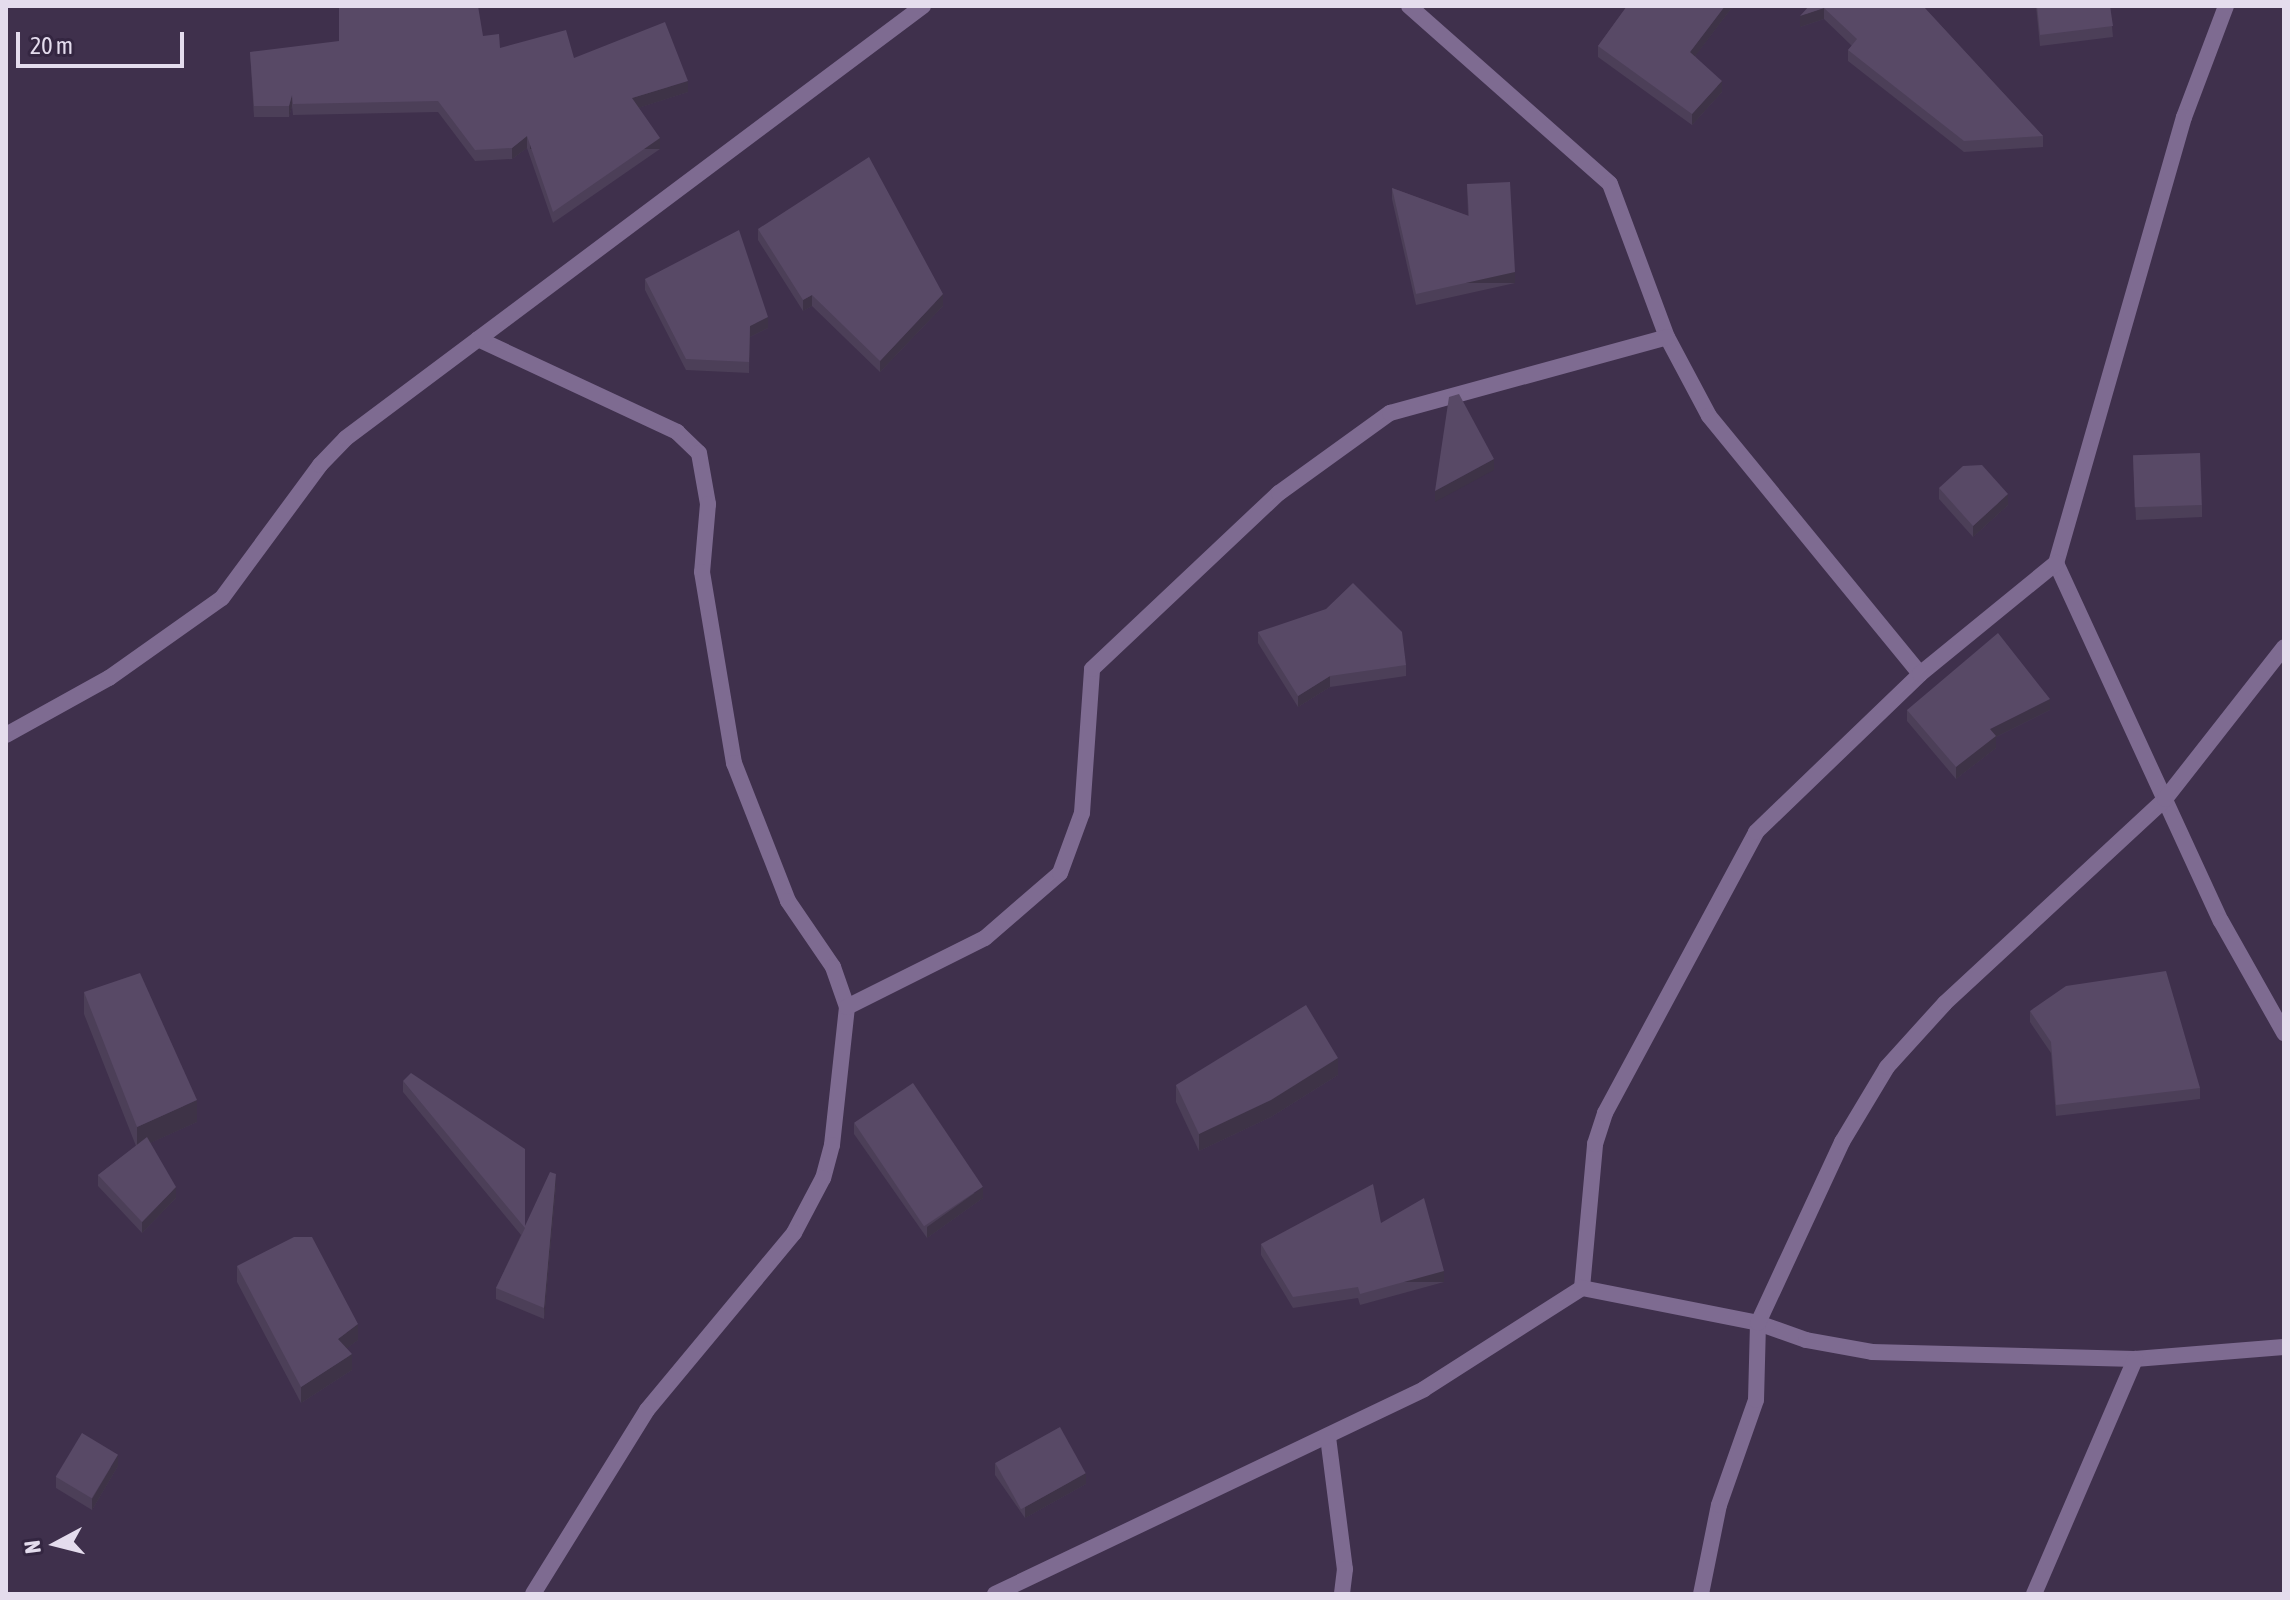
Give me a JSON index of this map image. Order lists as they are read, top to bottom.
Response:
{
  "scale_bar": "20 m",
  "north": "left"
}
